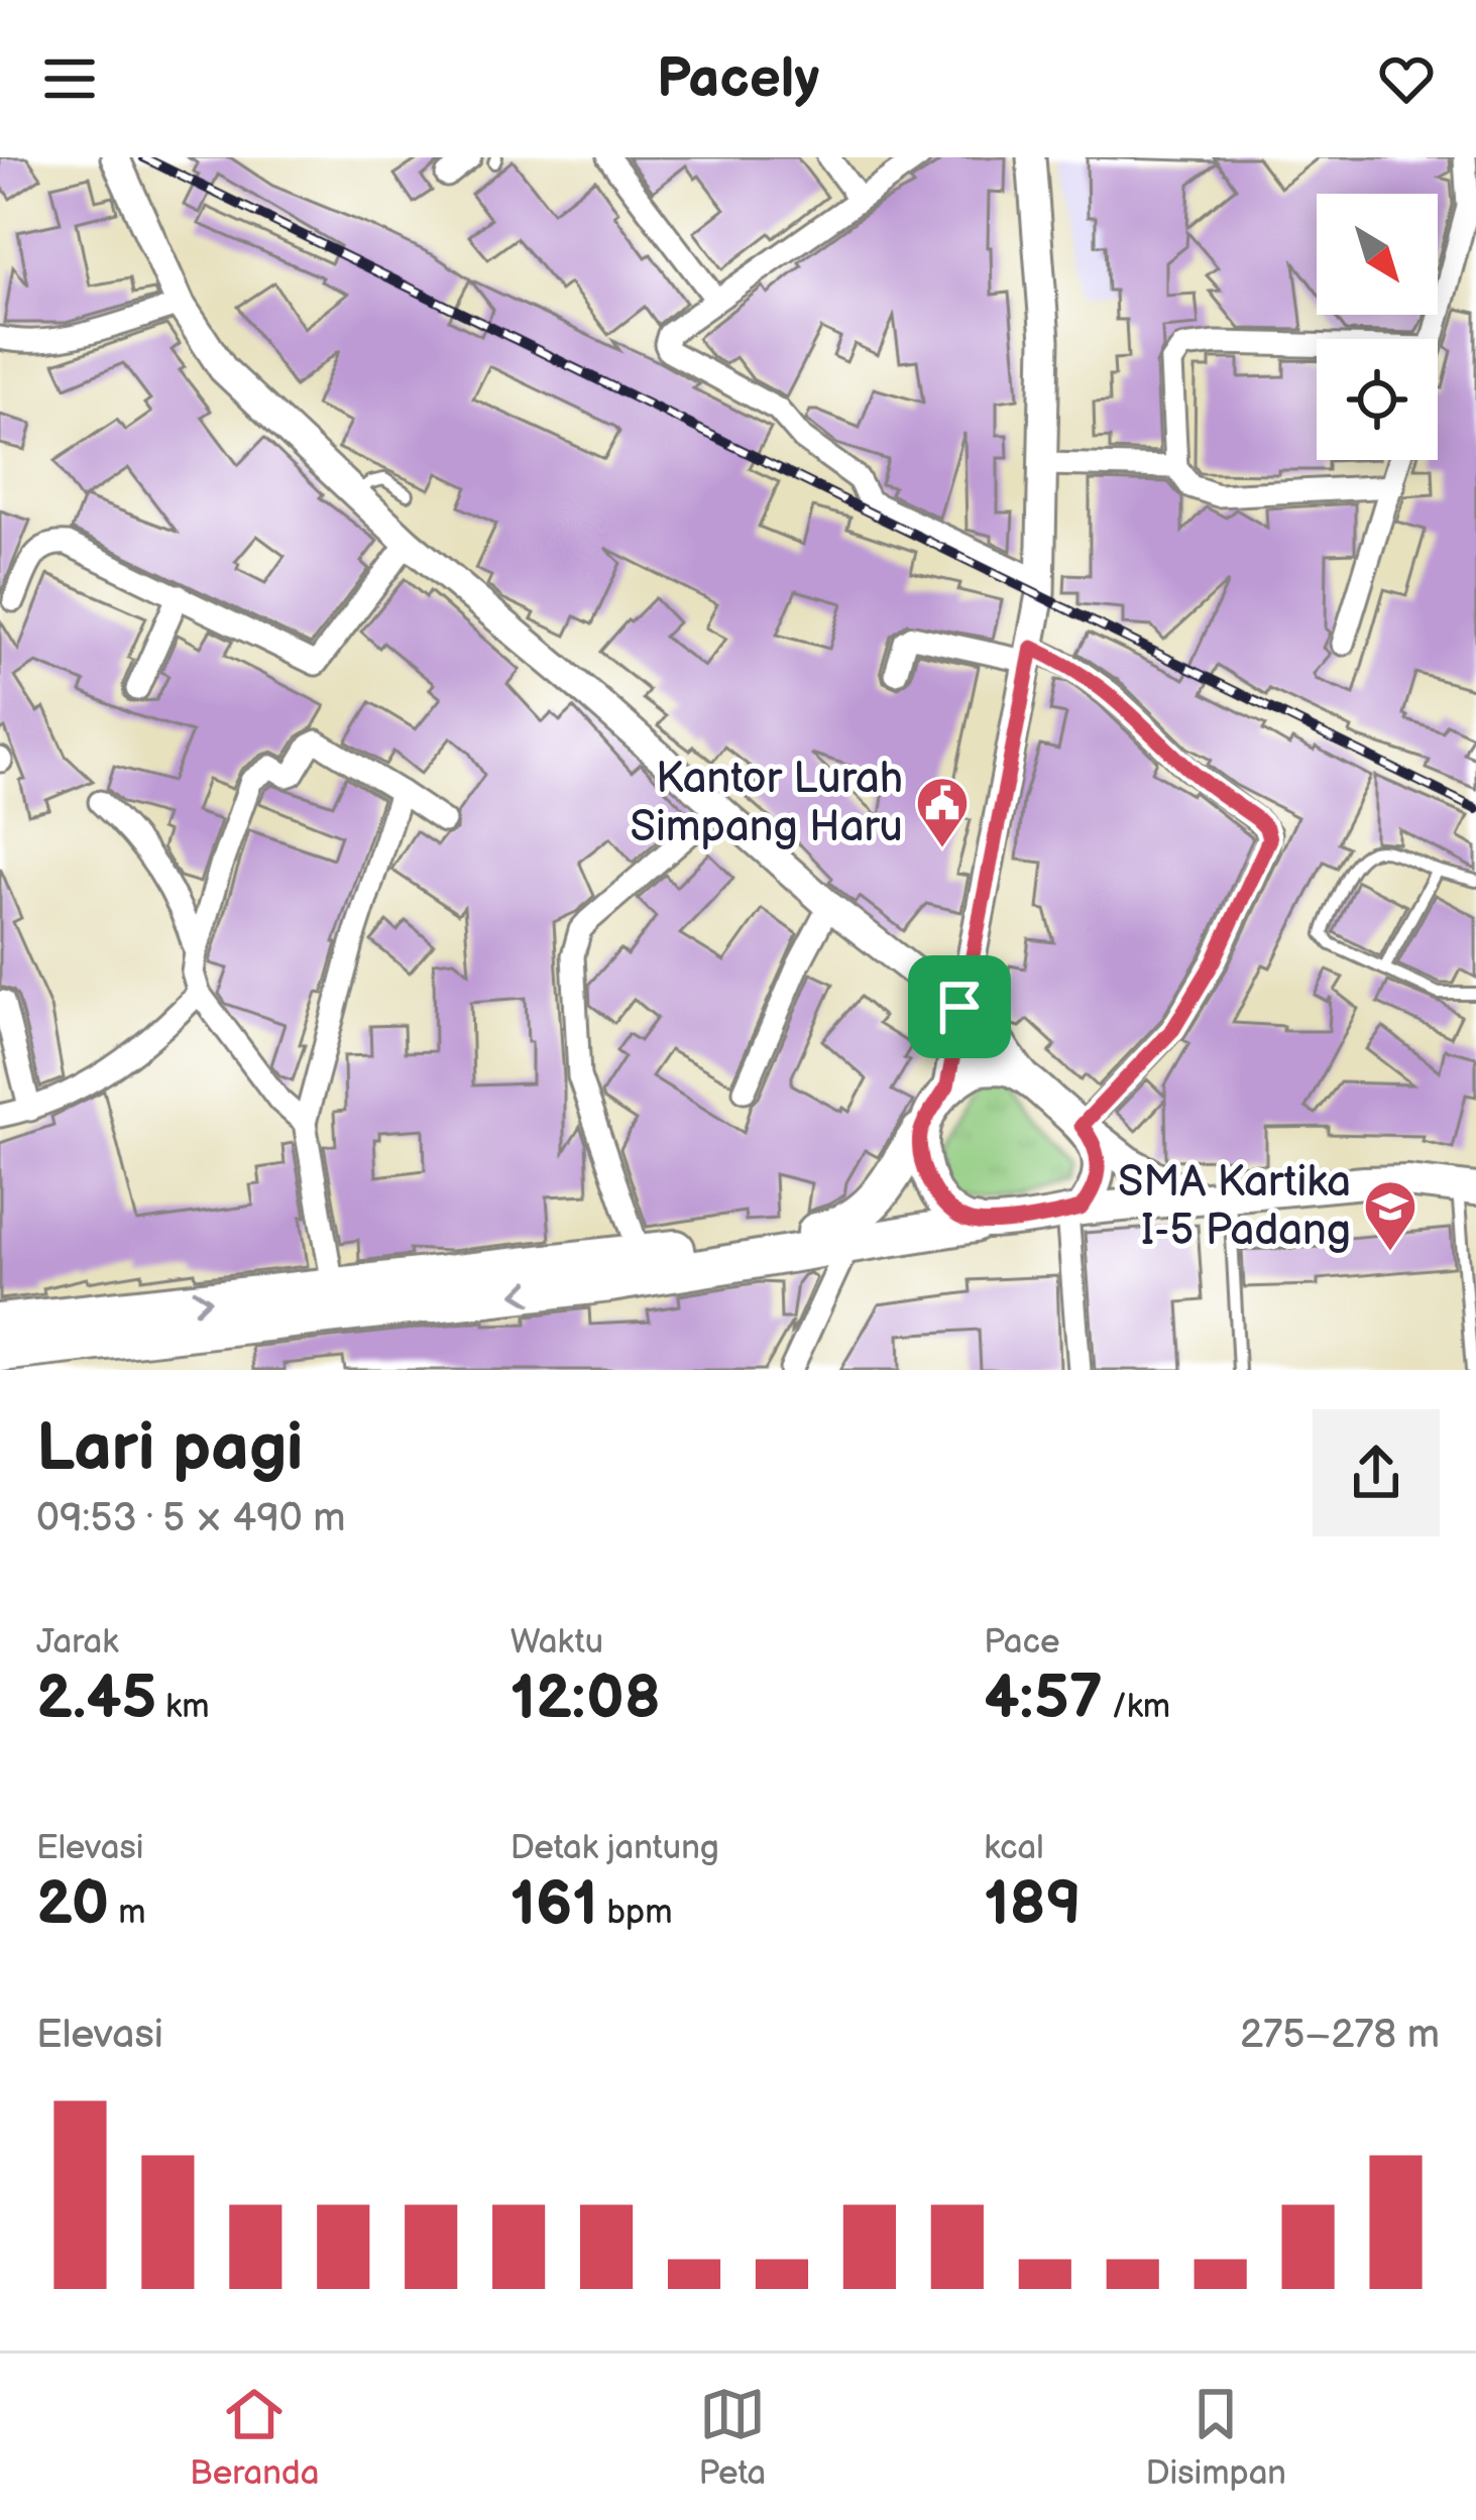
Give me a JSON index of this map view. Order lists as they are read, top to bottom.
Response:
{
  "places": {
    "public building": ["Kantor Lurah Simpang Haru"],
    "school or university": ["SMA Kartika I-5 Padang"]
  },
  "north": "bottom right",
  "page": {
    "header": "Pacely",
    "heading": ["Lari pagi", "09:53 · 5 × 490 m"],
    "stats": [
      ["Jarak", "2.45 km"],
      ["Waktu", "12:08"],
      ["Pace", "4:57 /km"],
      ["Elevasi", "20 m"],
      ["Detak jantung", "161 bpm"],
      ["kcal", "189"]
    ],
    "chart": ["Elevasi", "275–278 m"],
    "tabs": ["Beranda", "Peta", "Disimpan"]
  }
}
